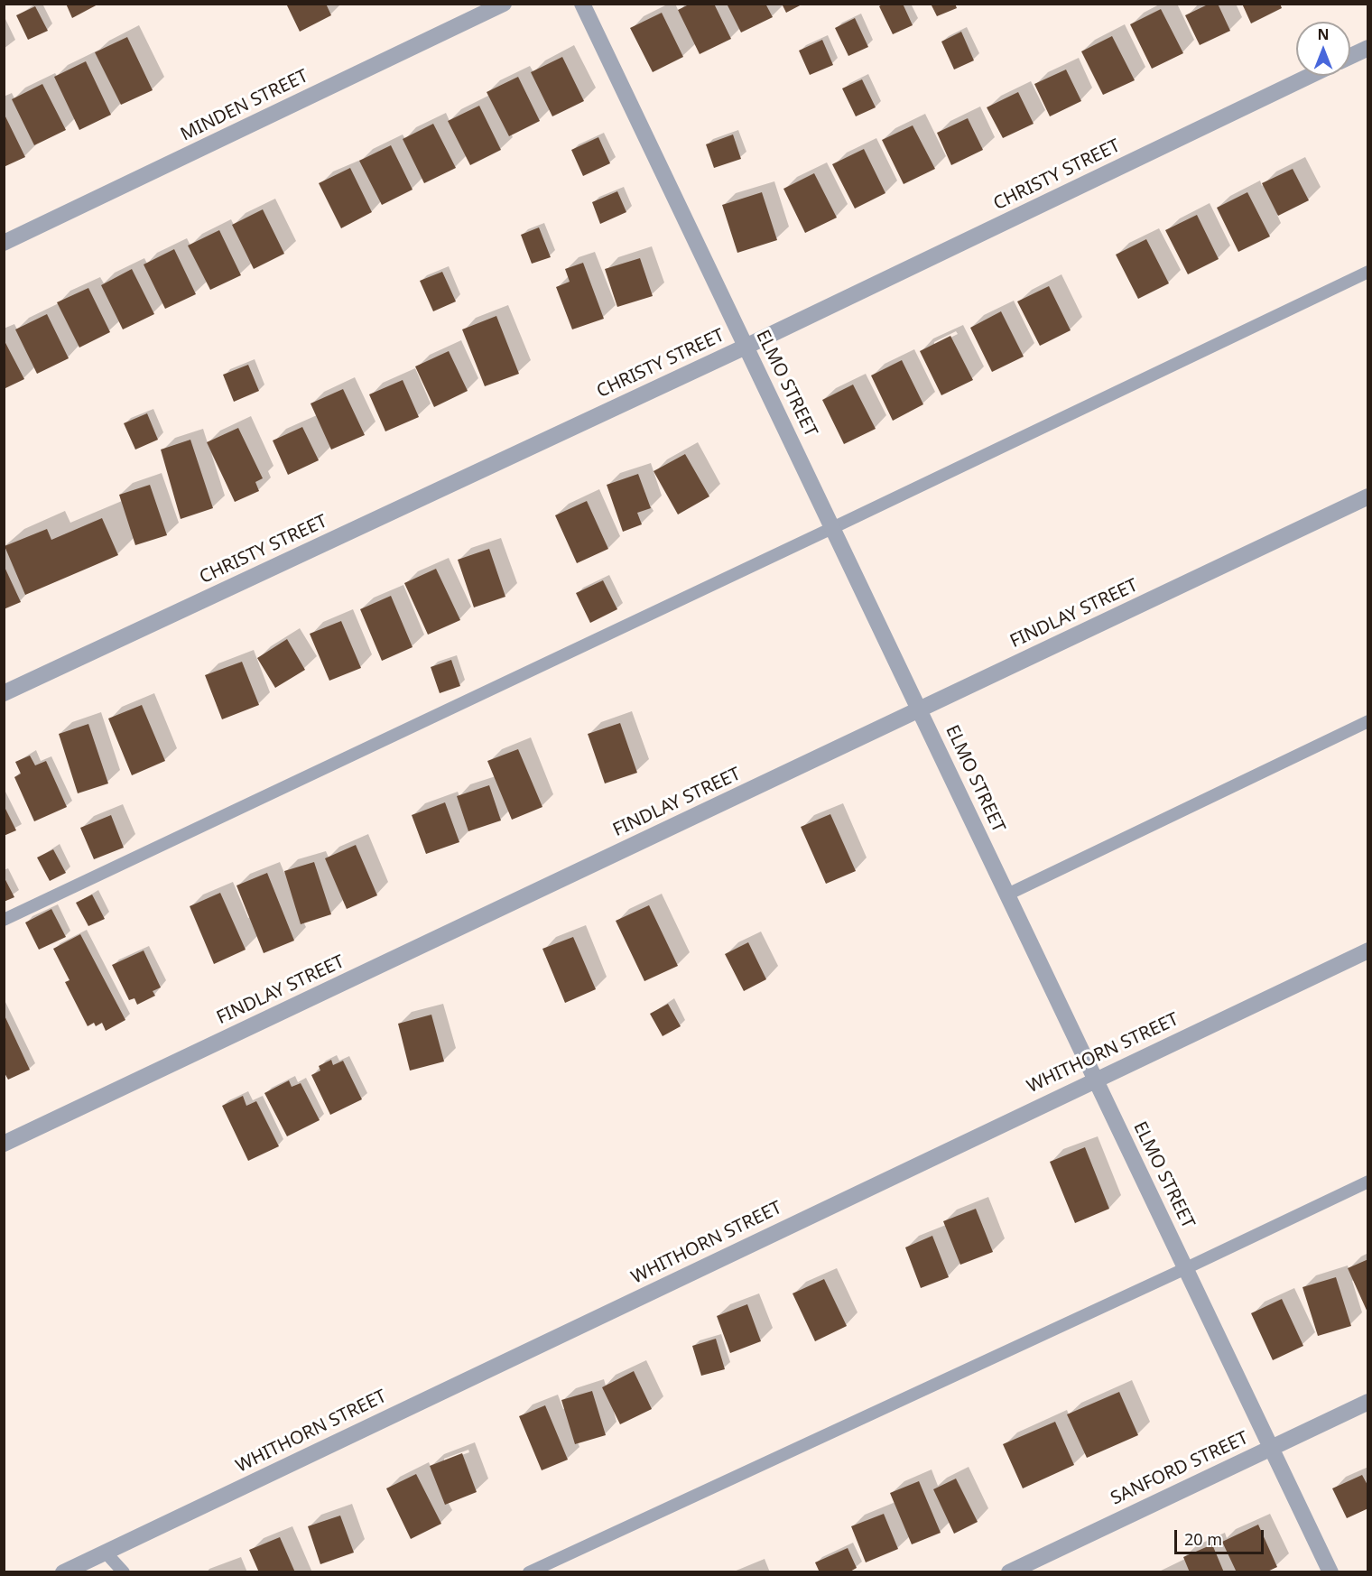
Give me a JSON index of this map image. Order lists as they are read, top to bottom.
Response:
{
  "streets": {
    "street": [
      "MINDEN STREET",
      "CHRISTY STREET",
      "ELMO STREET",
      "FINDLAY STREET",
      "WHITHORN STREET",
      "SANFORD STREET"
    ]
  },
  "crossings": [
    ["CHRISTY STREET", "ELMO STREET"],
    ["ELMO STREET", "FINDLAY STREET"],
    ["ELMO STREET", "WHITHORN STREET"],
    ["ELMO STREET", "SANFORD STREET"]
  ],
  "scale_bar": "20 m",
  "north": "top"
}
